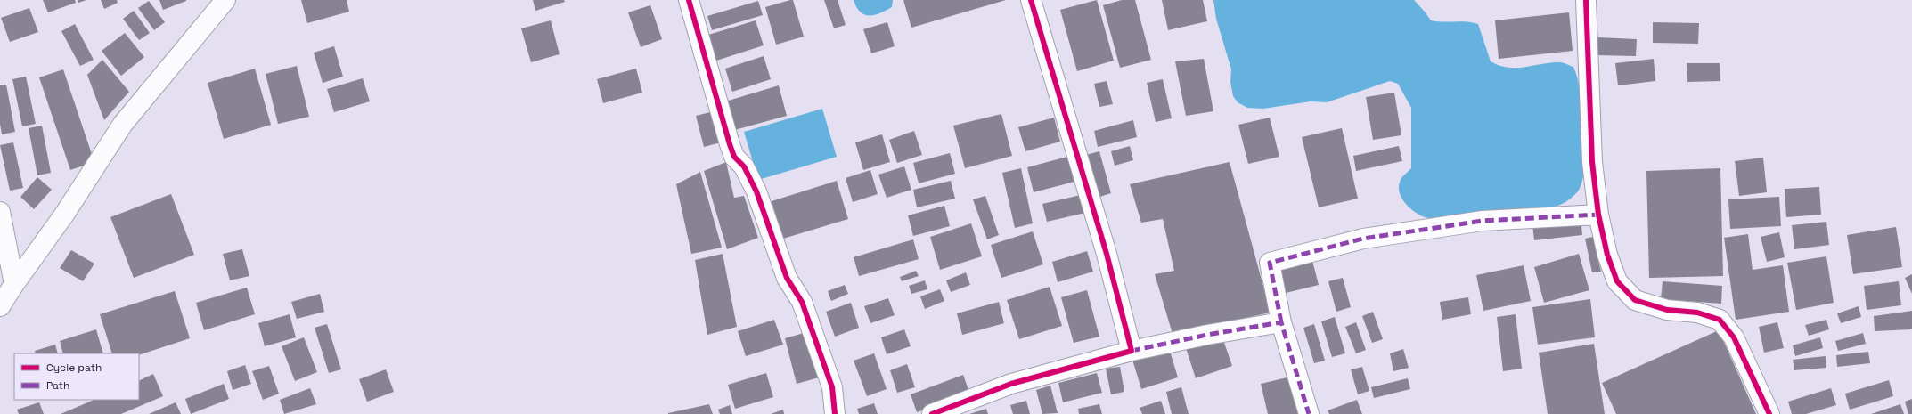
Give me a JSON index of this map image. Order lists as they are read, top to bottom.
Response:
{
  "legend": ["Cycle path", "Path"]
}
